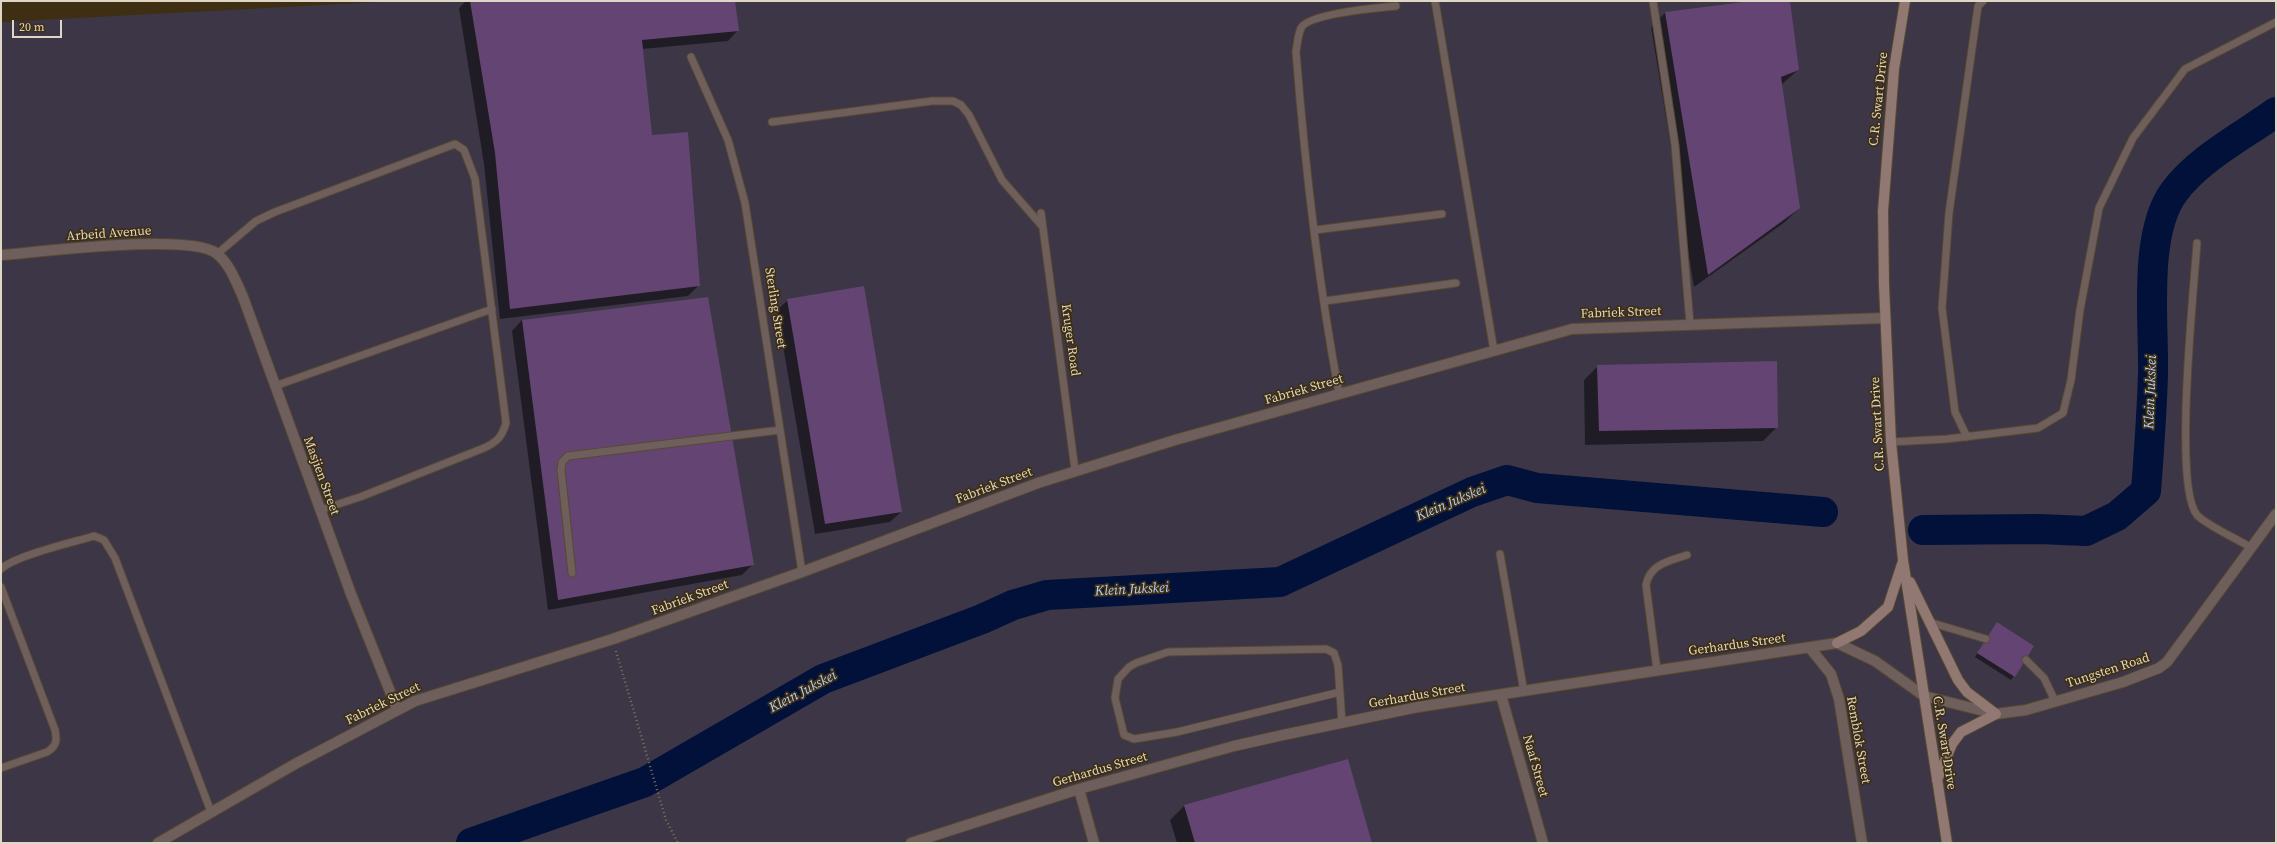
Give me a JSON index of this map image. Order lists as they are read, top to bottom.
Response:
{
  "streets": {
    "street": [
      "C.R. Swart Drive",
      "Arbeid Avenue",
      "Fabriek Street",
      "Masjien Street",
      "Gerhardus Street",
      "Tungsten Road",
      "Remblok Street",
      "Naaf Street"
    ],
    "lane": ["Sterling Street", "Kruger Road"]
  },
  "crossings": [
    ["C.R. Swart Drive", "Fabriek Street"],
    ["C.R. Swart Drive", "Tungsten Road"],
    ["Arbeid Avenue", "Masjien Street"],
    ["Sterling Street", "Fabriek Street"],
    ["Fabriek Street", "Kruger Road"],
    ["Fabriek Street", "Masjien Street"],
    ["Gerhardus Street", "Remblok Street"],
    ["Gerhardus Street", "Naaf Street"]
  ],
  "water": ["Klein Jukskei"],
  "scale_bar": "20 m"
}
